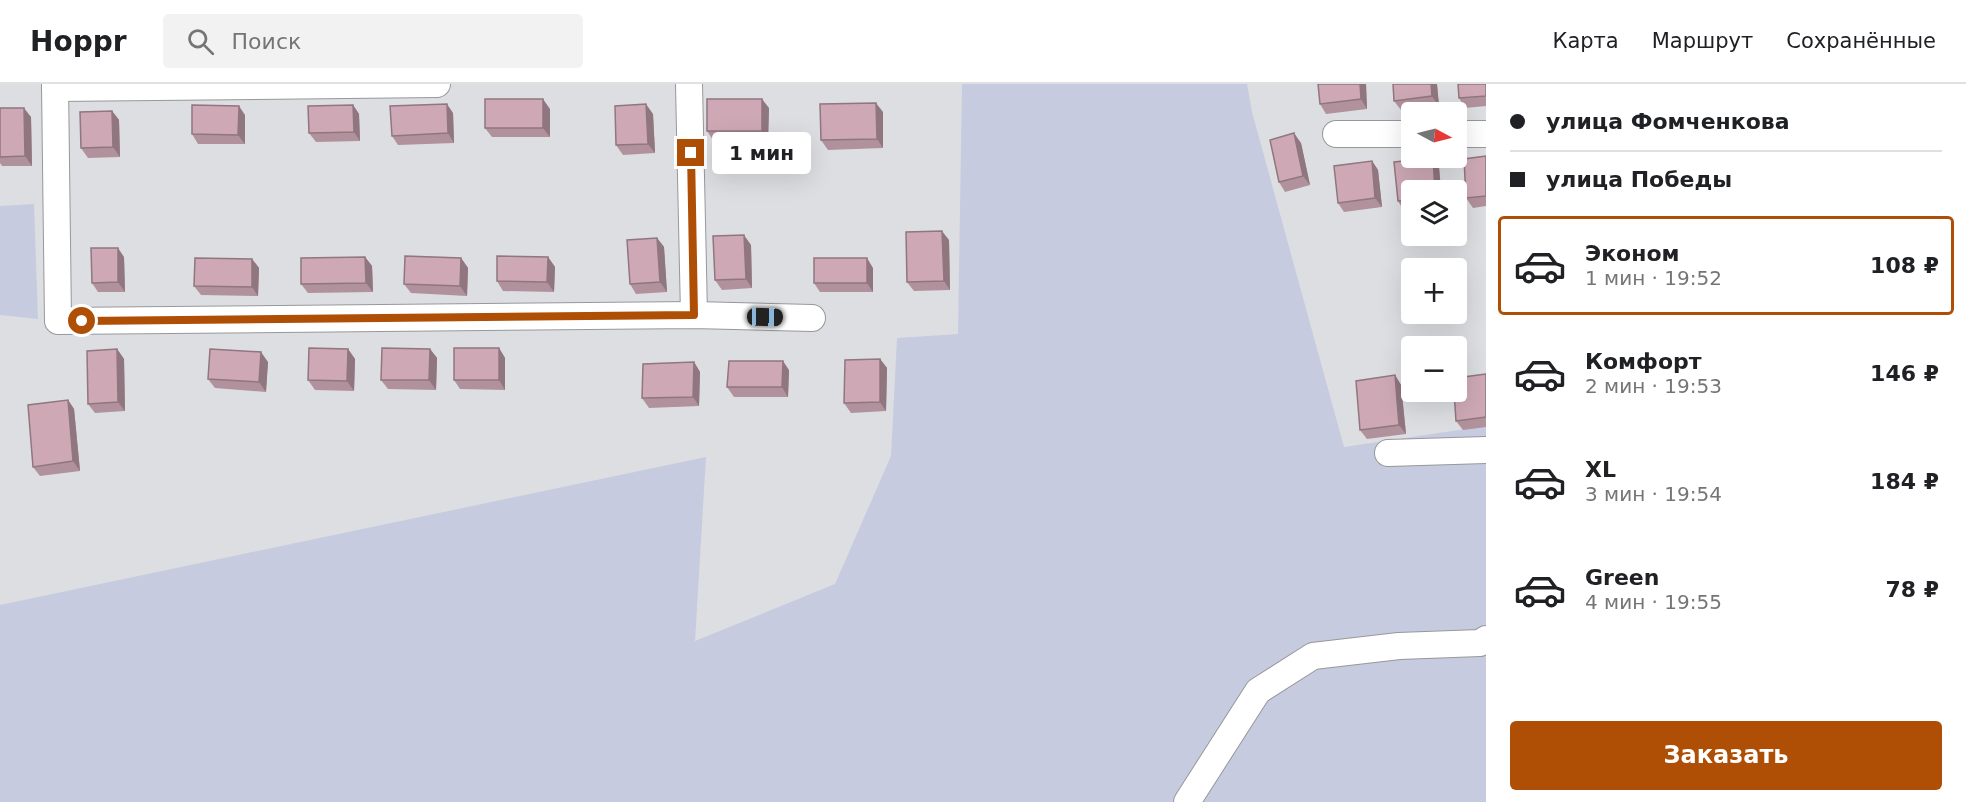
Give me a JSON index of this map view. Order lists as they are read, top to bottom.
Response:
{
  "north": "right",
  "page": {
    "header": "Hoppr",
    "search": "Поиск",
    "nav": ["Карта", "Маршрут", "Сохранённые"],
    "banner": ["улица Фомченкова", "улица Победы"],
    "map_buttons": ["+", "−"],
    "bubble": "1 мин",
    "list": [
      {
        "name": "Эконом",
        "note": "1 мин · 19:52",
        "value": "108 ₽"
      },
      {
        "name": "Комфорт",
        "note": "2 мин · 19:53",
        "value": "146 ₽"
      },
      {
        "name": "XL",
        "note": "3 мин · 19:54",
        "value": "184 ₽"
      },
      {
        "name": "Green",
        "note": "4 мин · 19:55",
        "value": "78 ₽"
      }
    ],
    "buttons": "Заказать"
  }
}
